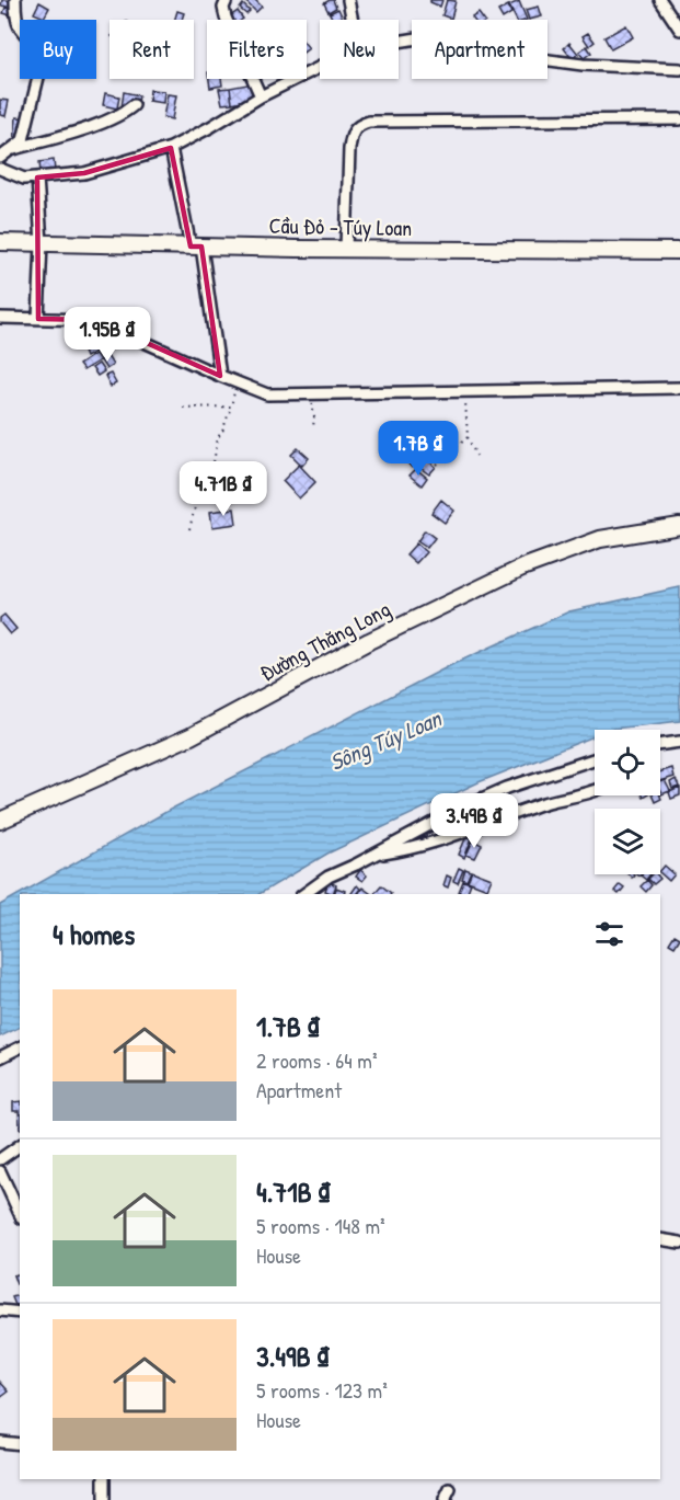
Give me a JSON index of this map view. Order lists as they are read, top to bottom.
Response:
{
  "streets": {
    "street": ["Cầu Đỏ - Túy Loan", "Đường Thăng Long"]
  },
  "water": ["Sông Túy Loan"],
  "page": {
    "chip": [
      "Buy",
      "Rent",
      "Filters",
      "New",
      "Apartment"
    ],
    "price": [
      "1.95B ₫",
      "1.7B ₫",
      "4.71B ₫",
      "3.49B ₫"
    ],
    "heading": "4 homes",
    "list": [
      {
        "name": "1.7B ₫",
        "note": "2 rooms · 64 m² · Apartment"
      },
      {
        "name": "4.71B ₫",
        "note": "5 rooms · 148 m² · House"
      },
      {
        "name": "3.49B ₫",
        "note": "5 rooms · 123 m² · House"
      }
    ]
  }
}
